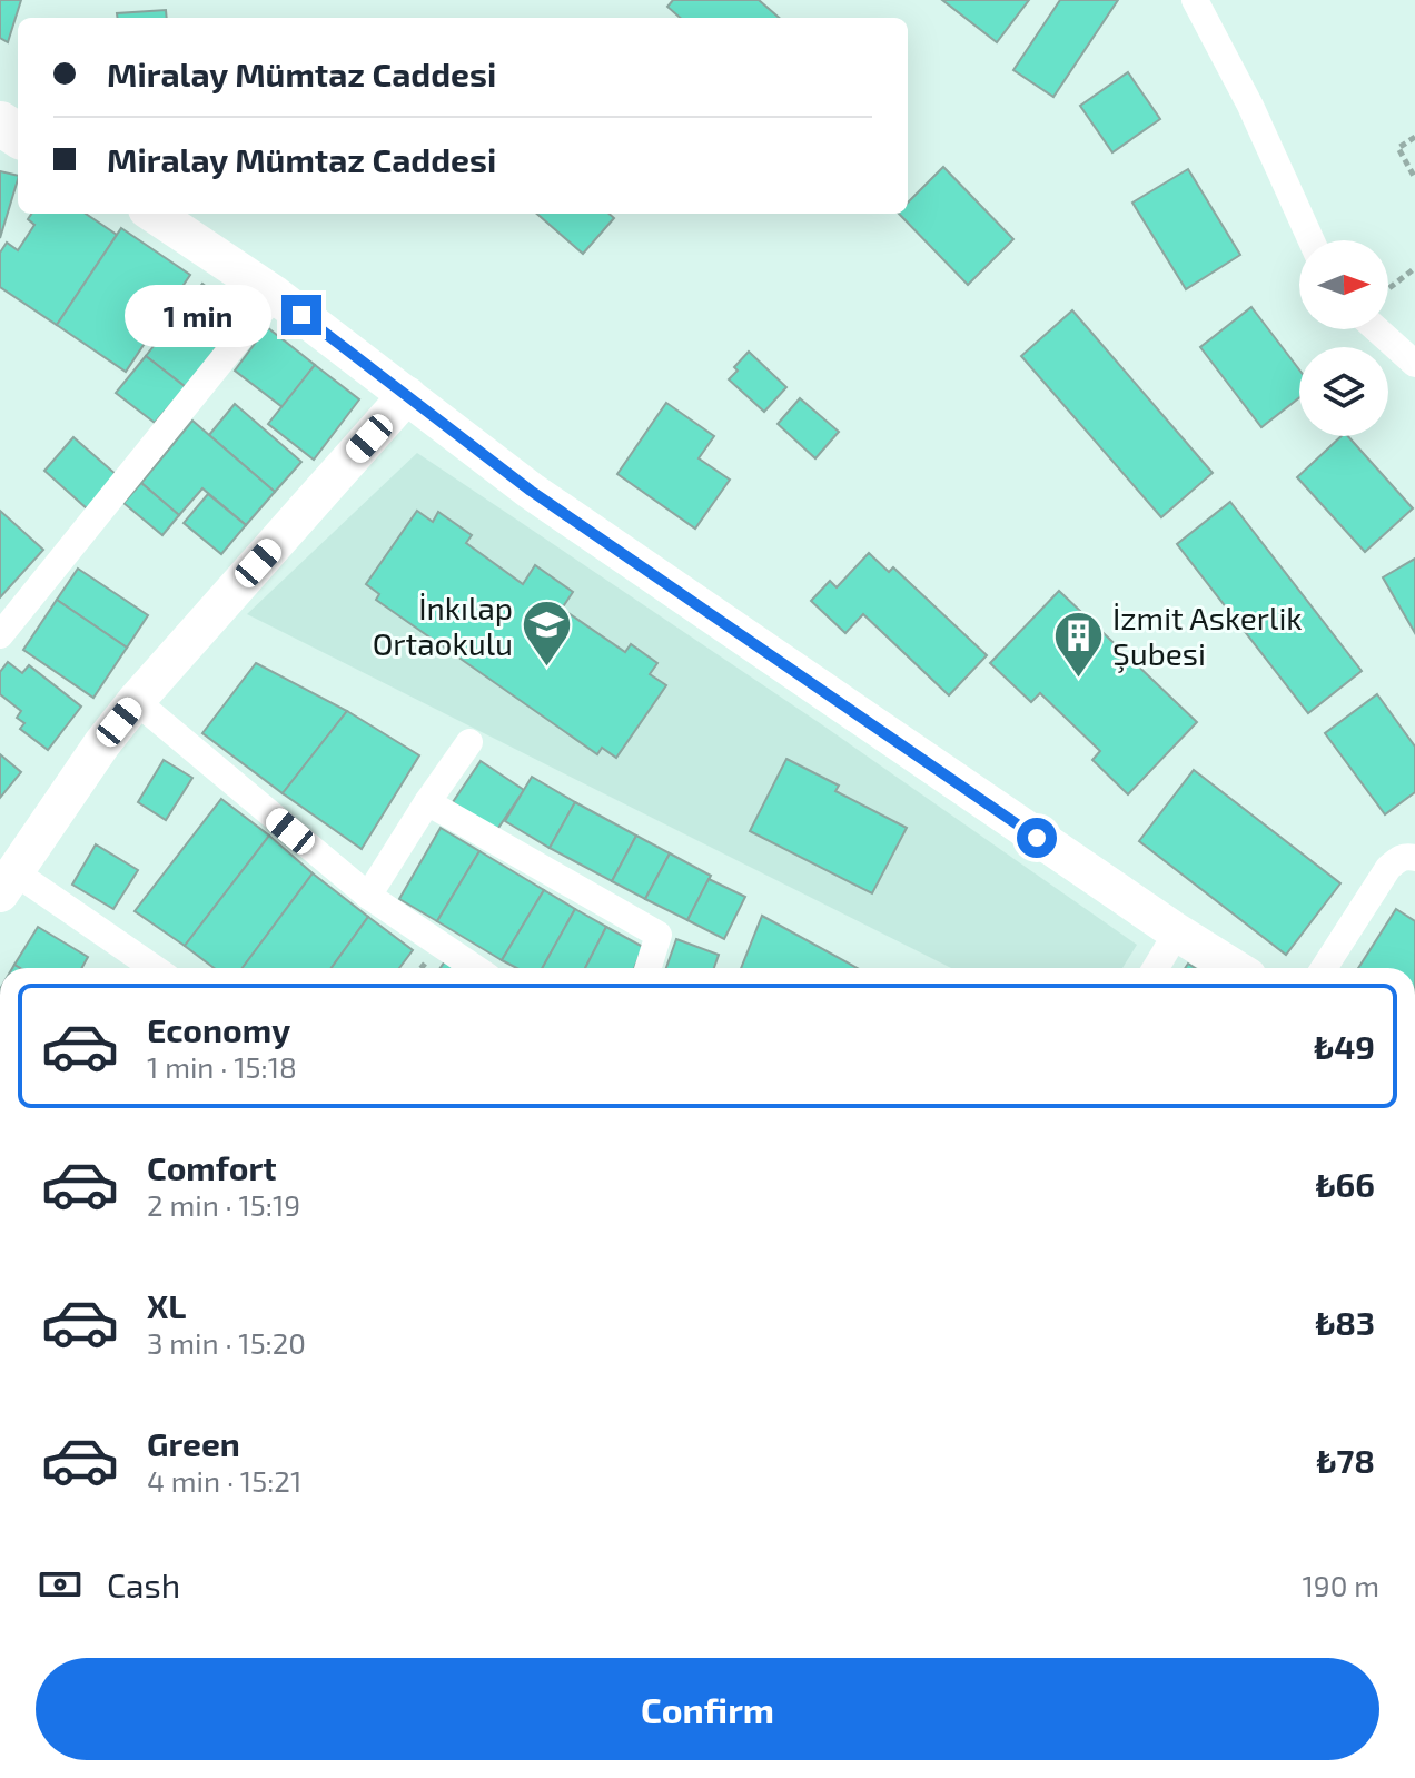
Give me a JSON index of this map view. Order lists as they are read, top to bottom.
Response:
{
  "places": {
    "school or university": ["İnkılap Ortaokulu"],
    "building": ["İzmit Askerlik Şubesi"]
  },
  "north": "right",
  "page": {
    "banner": ["Miralay Mümtaz Caddesi", "Miralay Mümtaz Caddesi"],
    "bubble": "1 min",
    "list": [
      {
        "name": "Economy",
        "note": "1 min · 15:18",
        "value": "₺49"
      },
      {
        "name": "Comfort",
        "note": "2 min · 15:19",
        "value": "₺66"
      },
      {
        "name": "XL",
        "note": "3 min · 15:20",
        "value": "₺83"
      },
      {
        "name": "Green",
        "note": "4 min · 15:21",
        "value": "₺78"
      }
    ],
    "pay": ["Cash", "190 m"],
    "buttons": "Confirm"
  }
}
